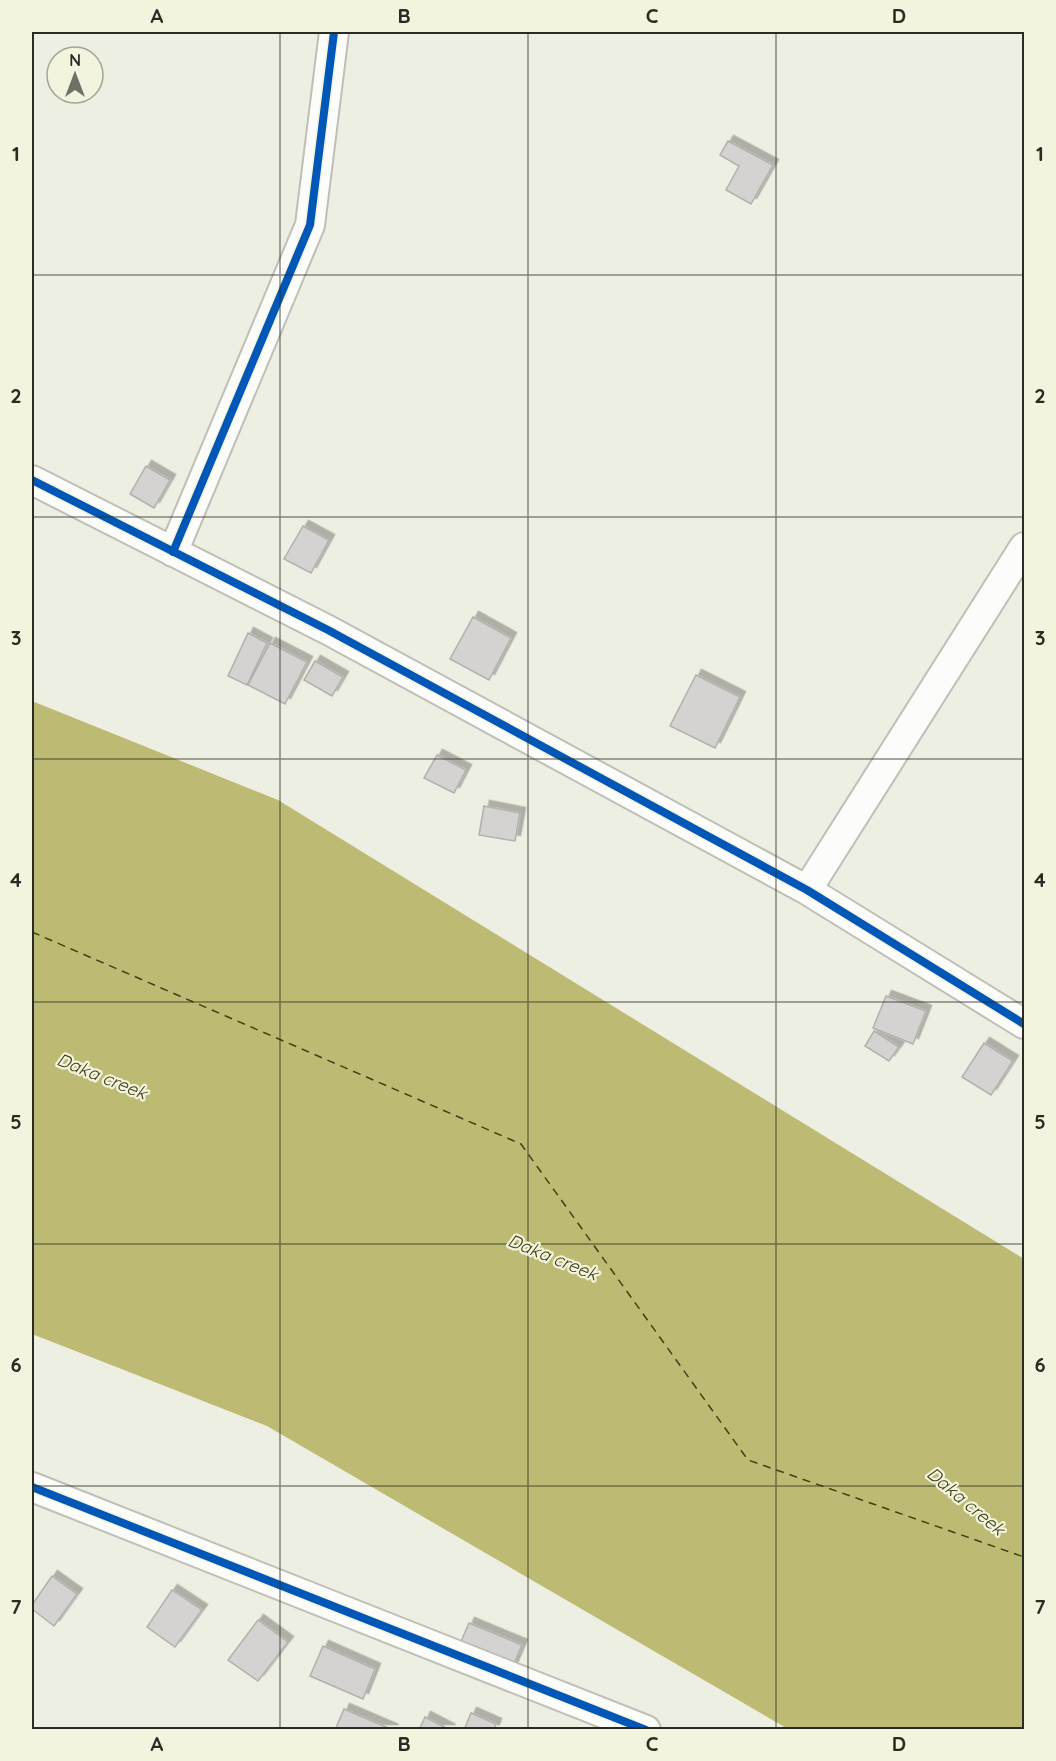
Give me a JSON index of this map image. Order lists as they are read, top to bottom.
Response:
{
  "water": ["Daka creek"],
  "north": "top",
  "grid": {
    "columns": [
      "A",
      "B",
      "C",
      "D"
    ],
    "rows": [
      "1",
      "2",
      "3",
      "4",
      "5",
      "6",
      "7"
    ]
  }
}
